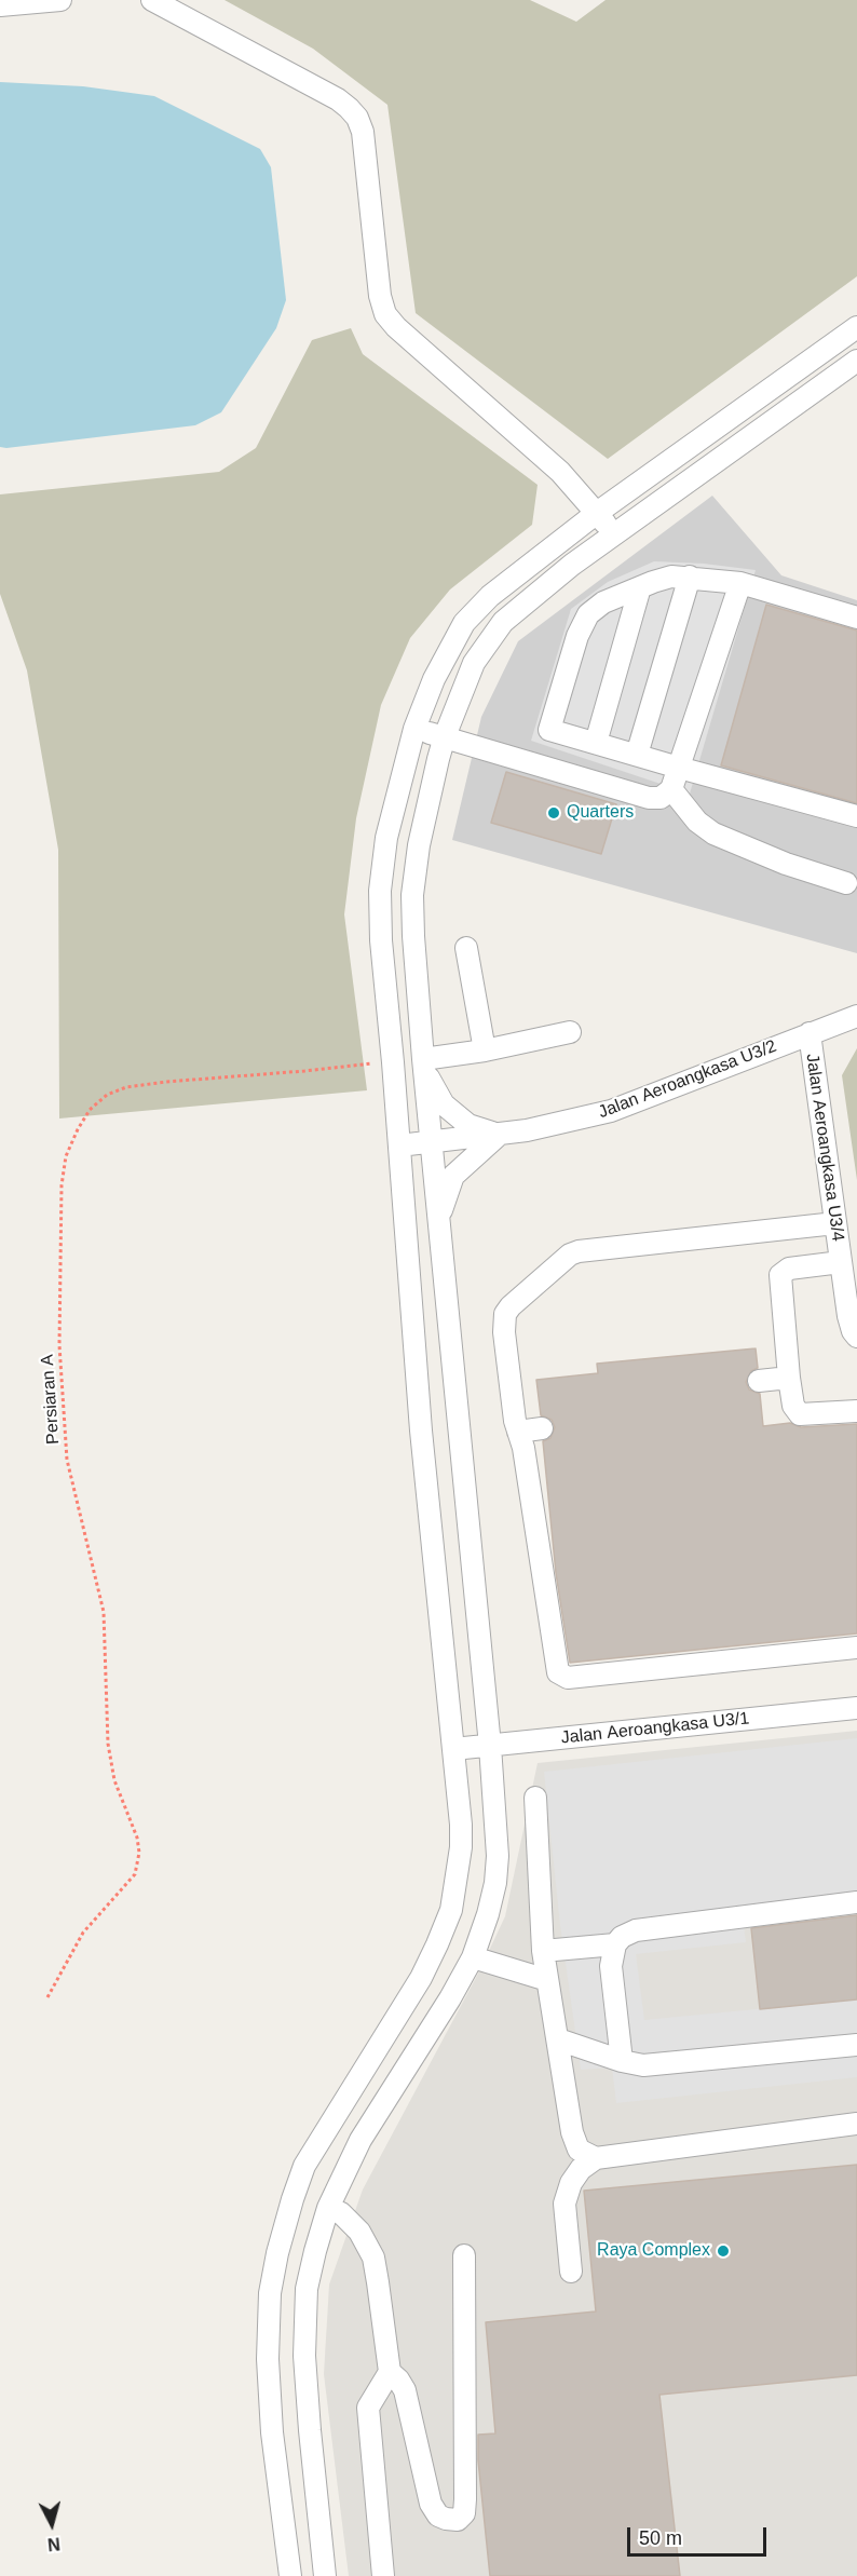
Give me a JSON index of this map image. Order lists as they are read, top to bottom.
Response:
{
  "streets": {
    "street": ["Jalan Aeroangkasa U3/2", "Jalan Aeroangkasa U3/4", "Jalan Aeroangkasa U3/1"],
    "path": ["Persiaran A"]
  },
  "crossings": [
    ["Jalan Aeroangkasa U3/2", "Jalan Aeroangkasa U3/4"]
  ],
  "places": ["Quarters", "Raya Complex"],
  "scale_bar": "50 m",
  "north": "bottom"
}
